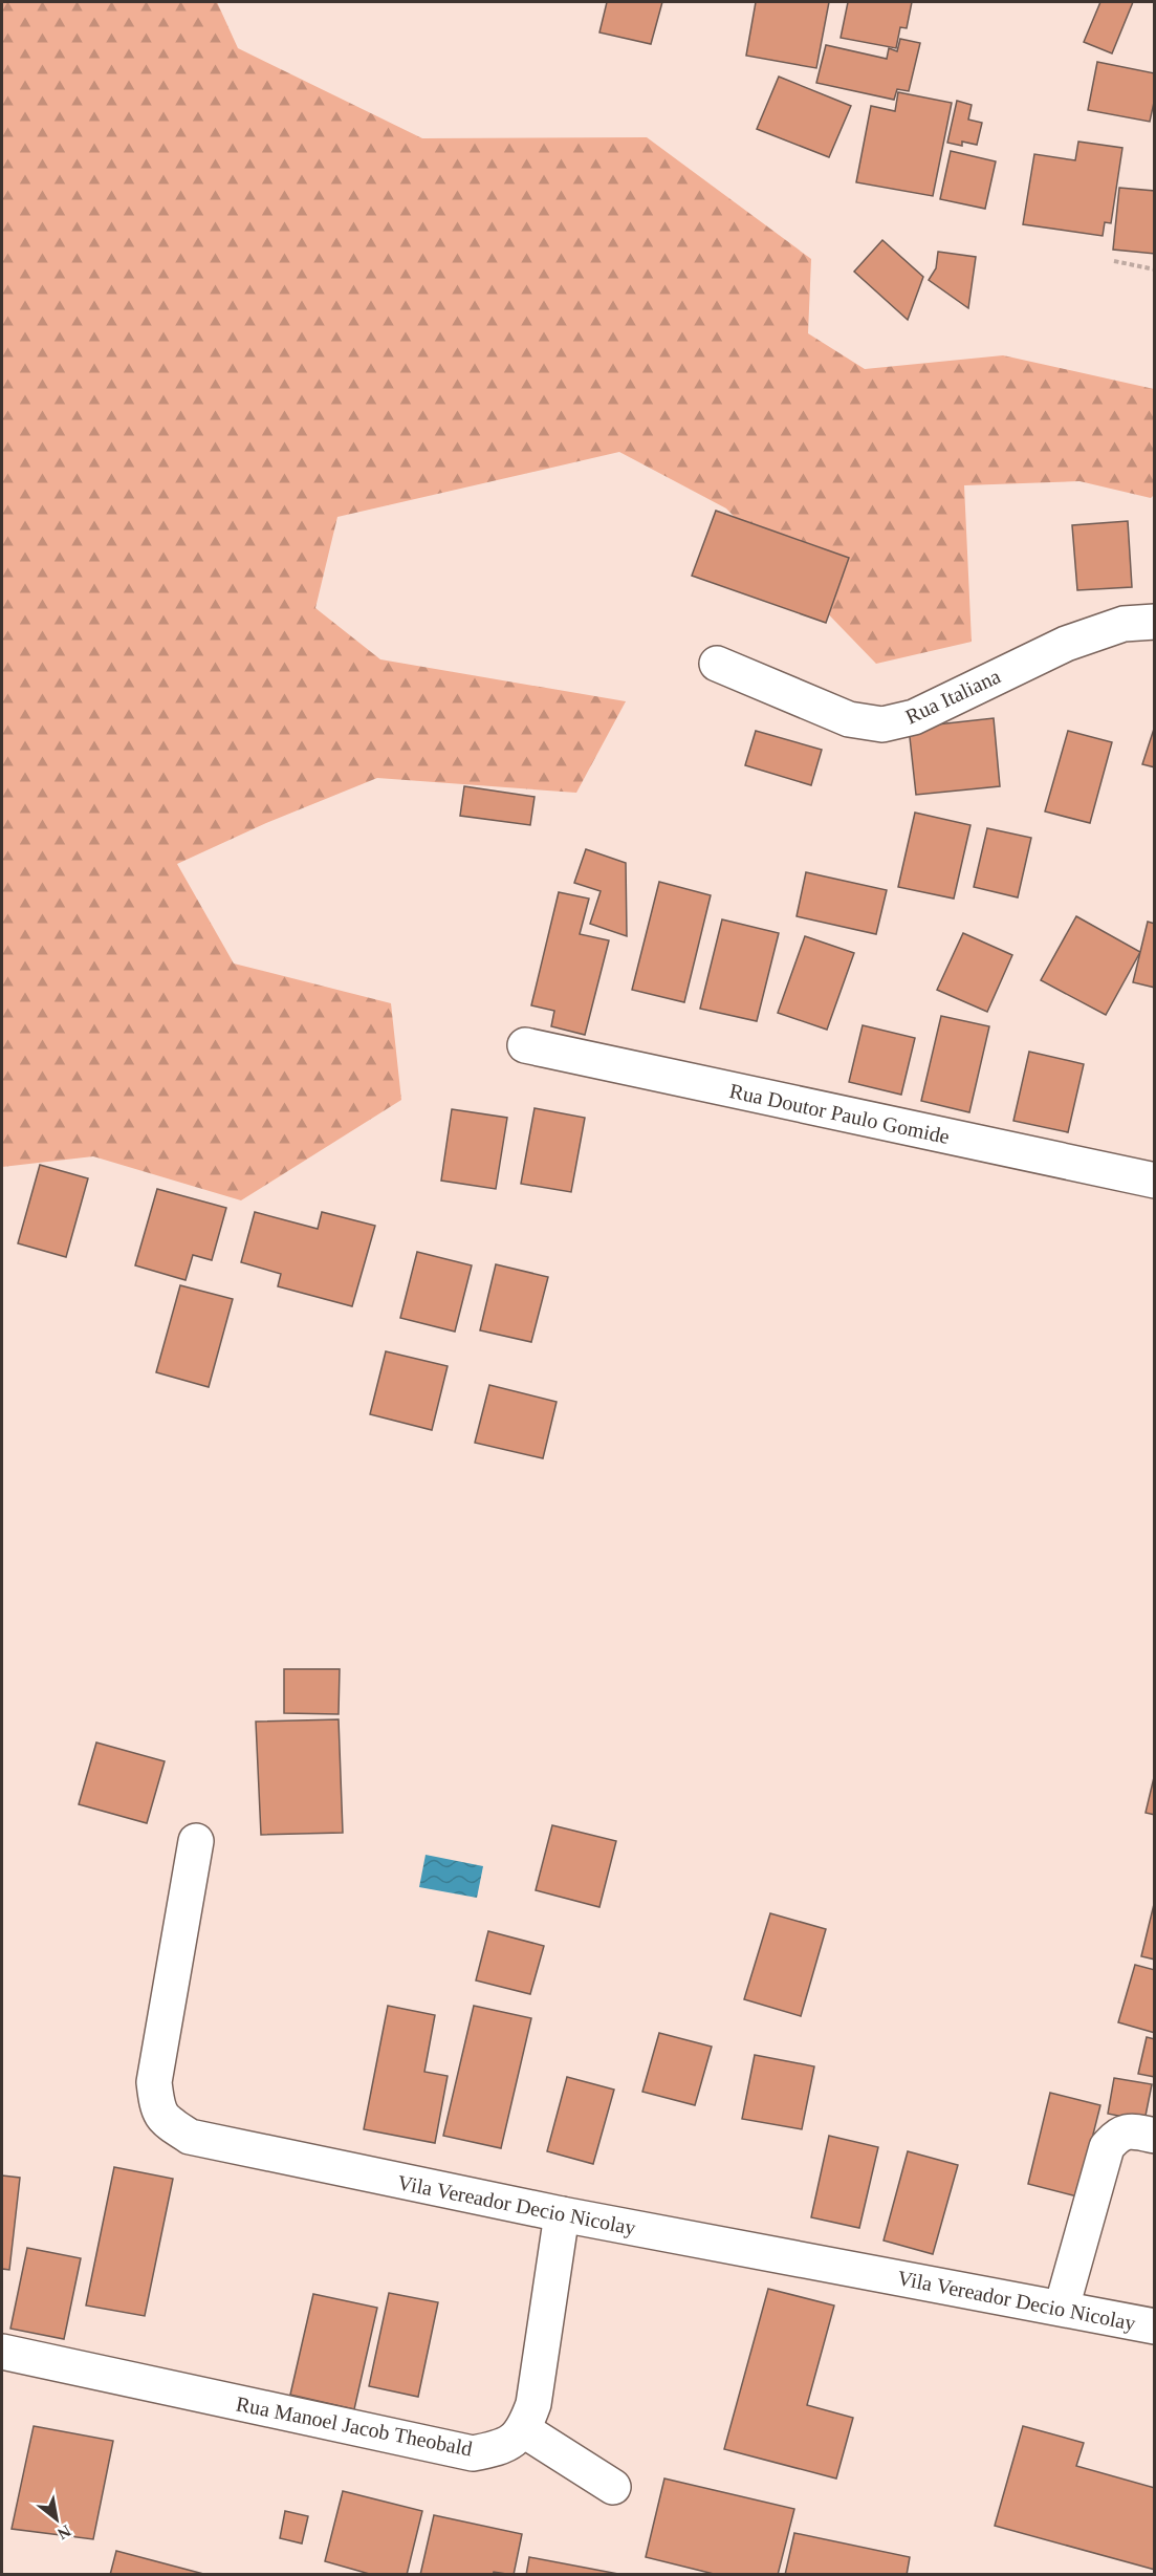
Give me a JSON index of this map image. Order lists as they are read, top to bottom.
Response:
{
  "streets": {
    "street": [
      "Rua Italiana",
      "Rua Doutor Paulo Gomide",
      "Vila Vereador Decio Nicolay",
      "Rua Manoel Jacob Theobald"
    ]
  },
  "north": "bottom right"
}
